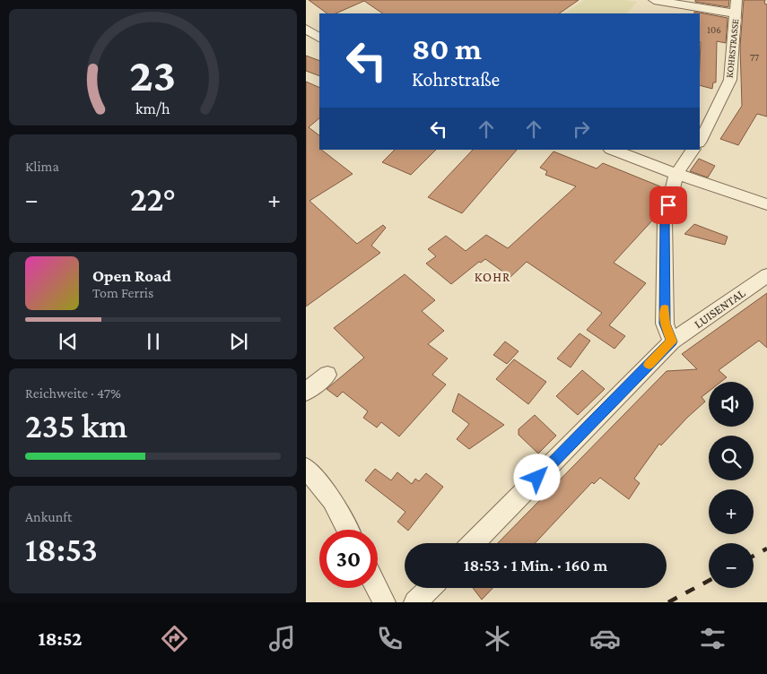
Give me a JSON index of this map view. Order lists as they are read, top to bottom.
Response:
{
  "streets": {
    "street": ["KOHRSTRASSE", "LUISENTAL"]
  },
  "districts": ["KOHR"],
  "house_numbers": ["106", "77"],
  "page": {
    "turn": ["80 m", "Kohrstraße"],
    "tile": [
      "Klima",
      ["Reichweite · 47%", "235 km"],
      ["Ankunft", "18:53"]
    ],
    "heat": ["−", "22°", "+"],
    "song": ["Open Road", "Tom Ferris"],
    "map_buttons": ["+", "−"],
    "limit": "30",
    "trip": "18:53 · 1 Min. · 160 m",
    "tabs": "18:52",
    "gauge": ["23", "km/h"]
  }
}
